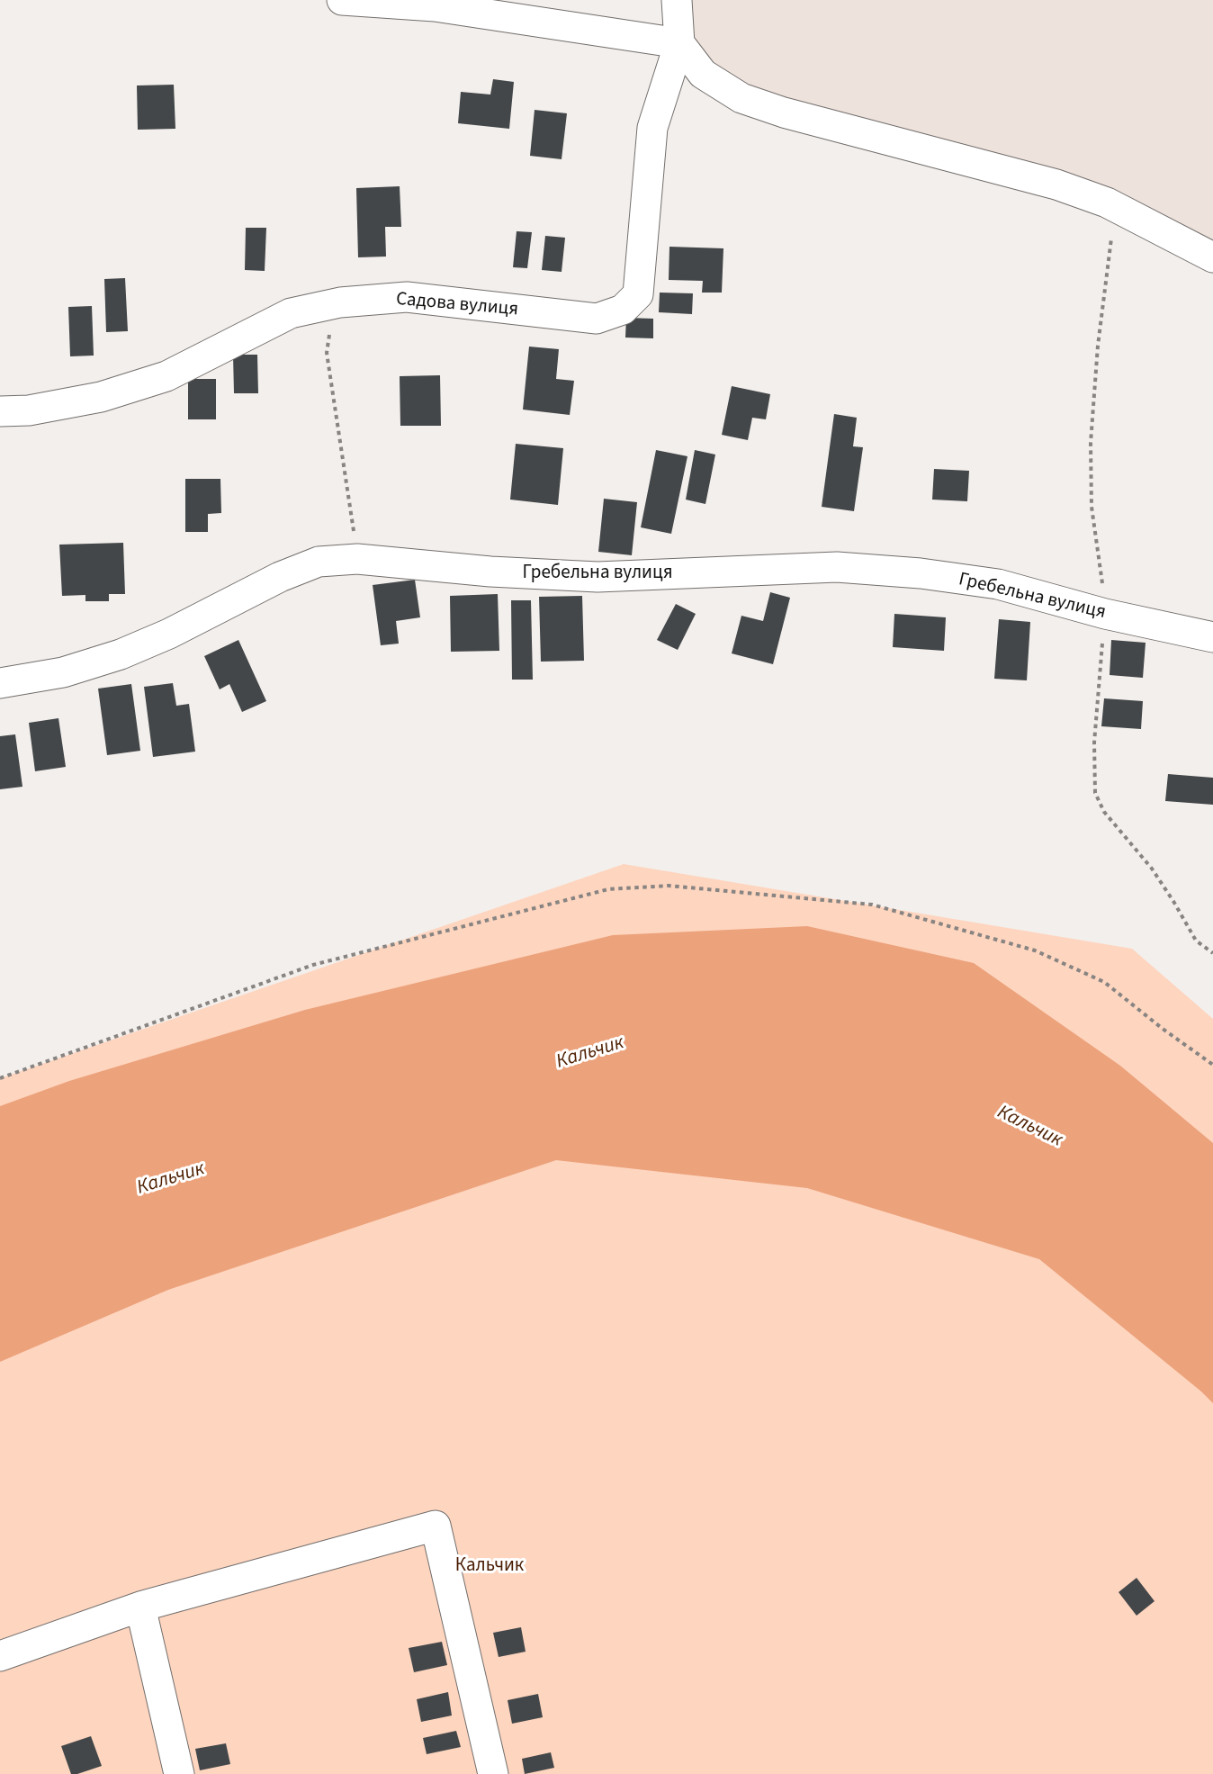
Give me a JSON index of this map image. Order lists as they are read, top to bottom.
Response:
{
  "streets": {
    "street": ["Садова вулиця", "Гребельна вулиця"]
  },
  "water": ["Кальчик"],
  "parks": ["Кальчик"]
}
